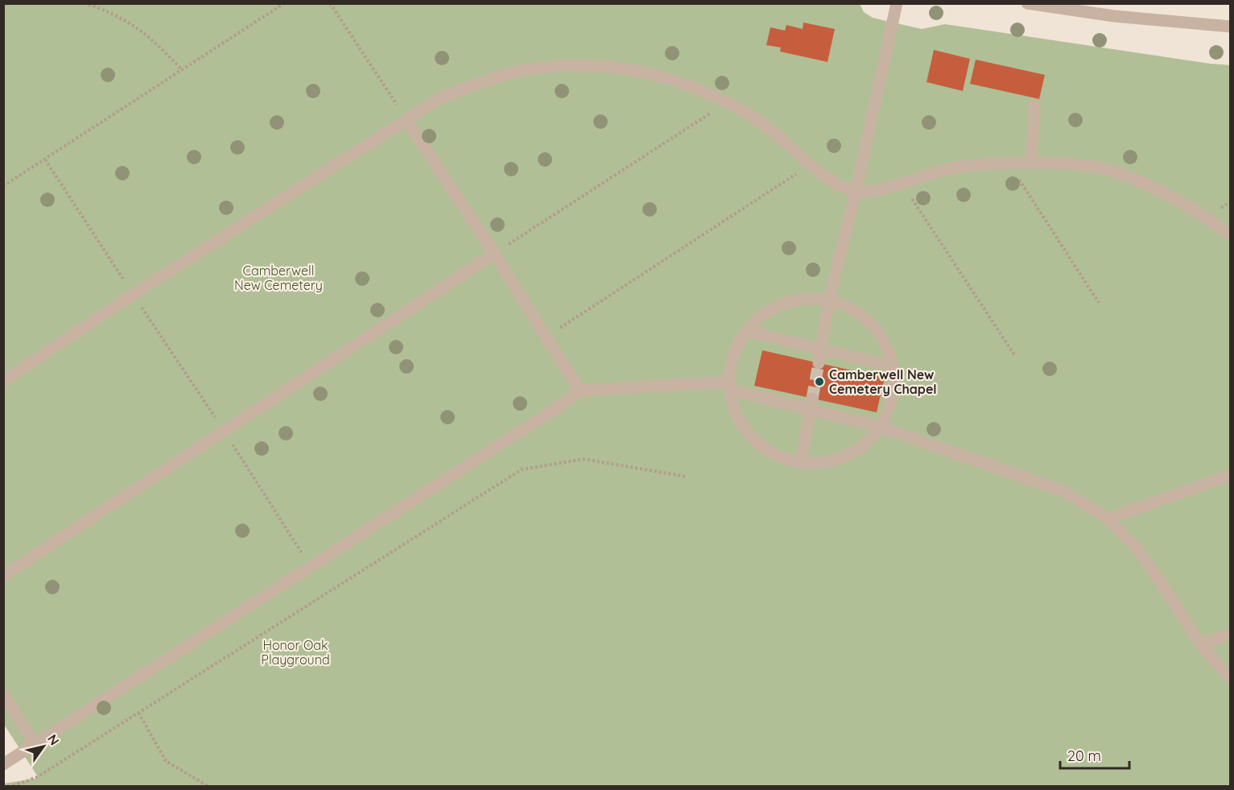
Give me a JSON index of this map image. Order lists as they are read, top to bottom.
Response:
{
  "parks": ["Camberwell New Cemetery", "Honor Oak Playground"],
  "places": ["Camberwell New Cemetery Chapel"],
  "scale_bar": "20 m",
  "north": "top right"
}
